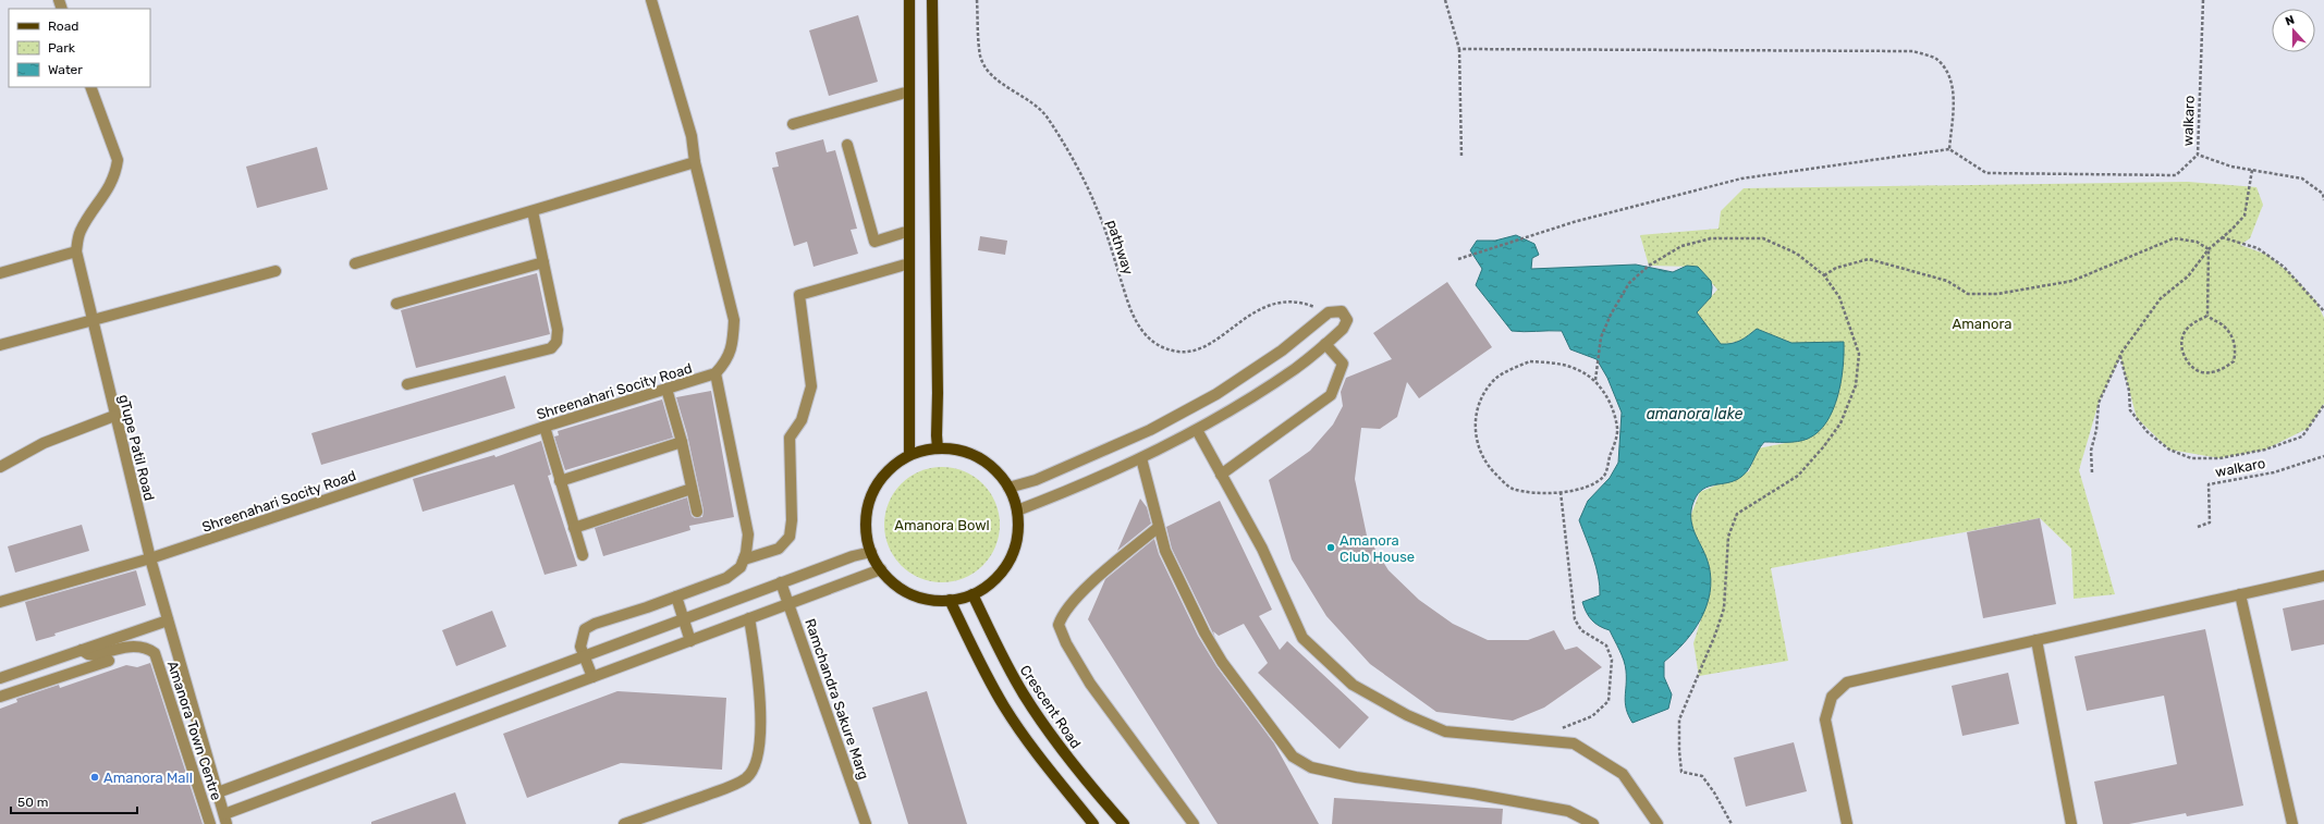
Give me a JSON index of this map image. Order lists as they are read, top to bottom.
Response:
{
  "streets": {
    "main road": ["Crescent Road"],
    "street": [
      "Shreenahari Socity Road",
      "gTupe Patil Road",
      "Ramchandra Sakure Marg",
      "Amanora Town Centre"
    ],
    "path": ["walkaro", "pathway"]
  },
  "crossings": [
    ["Shreenahari Socity Road", "gTupe Patil Road"]
  ],
  "water": ["amanora lake"],
  "parks": ["Amanora", "Amanora Bowl"],
  "places": ["Amanora Club House", "Amanora Mall"],
  "legend": ["Road", "Park", "Water"],
  "scale_bar": "50 m",
  "north": "top"
}
